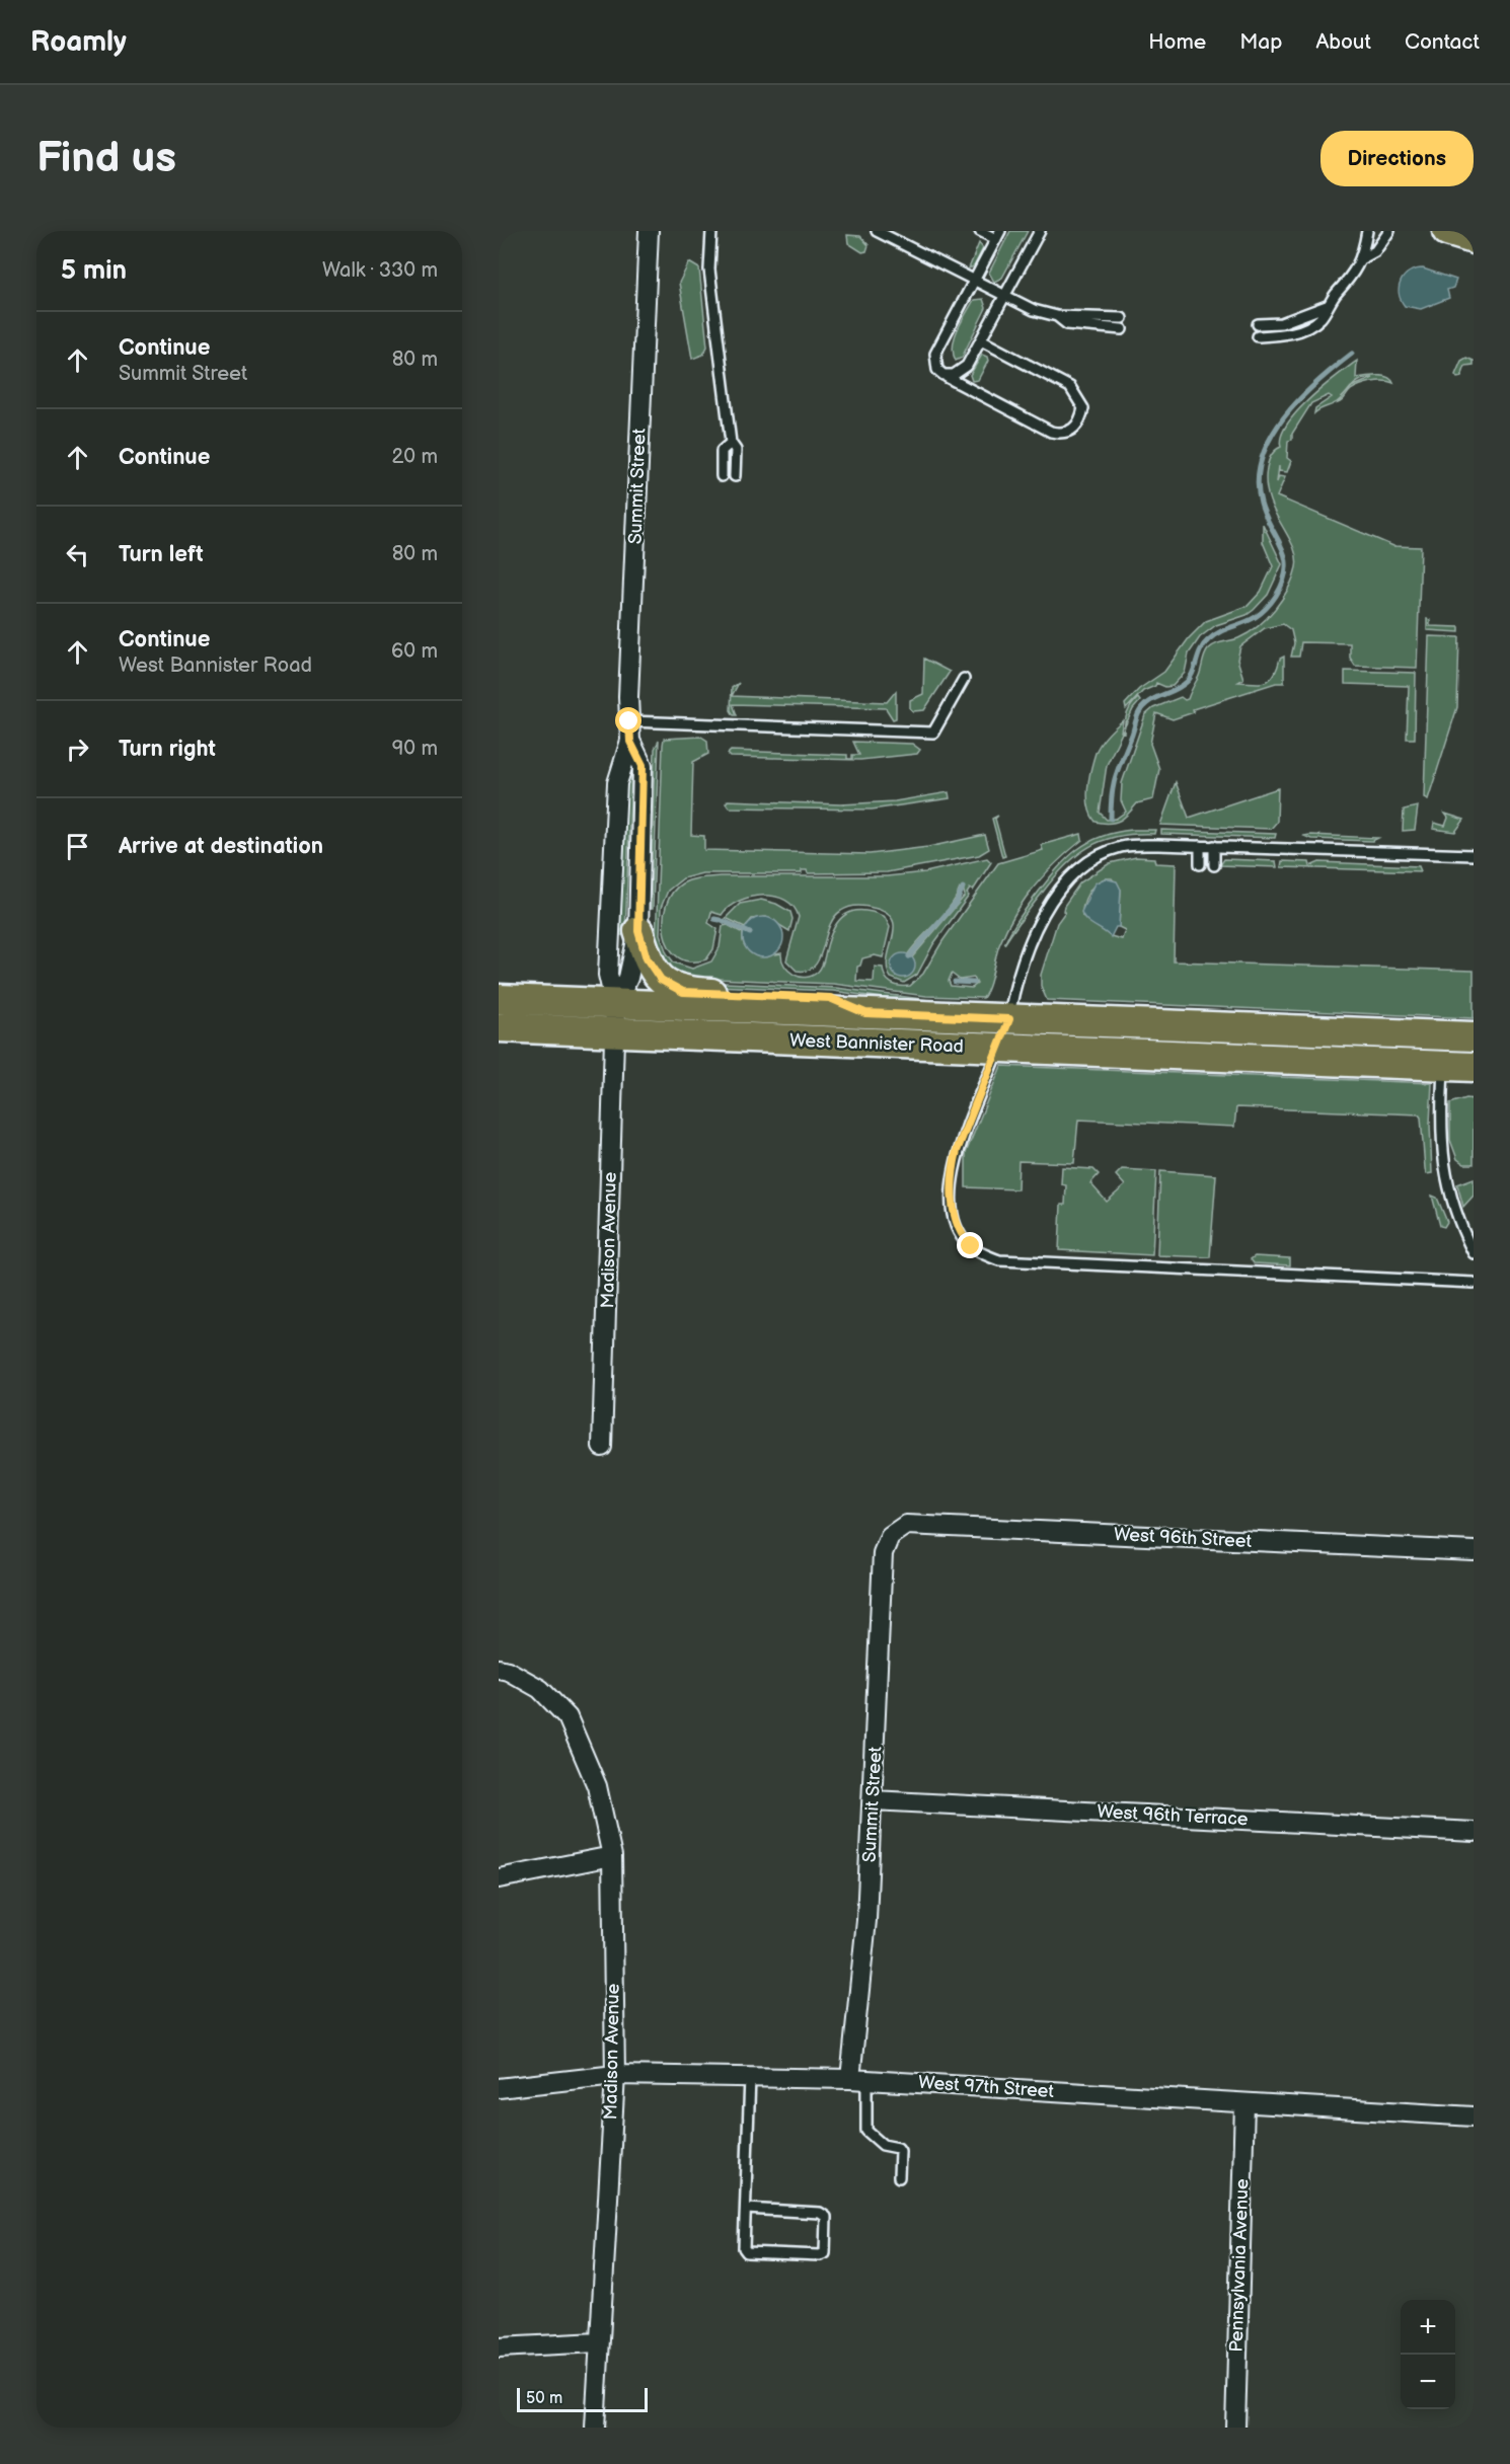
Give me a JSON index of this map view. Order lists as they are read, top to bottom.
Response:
{
  "streets": {
    "main road": ["West Bannister Road"],
    "street": [
      "Summit Street",
      "Madison Avenue",
      "West 96th Street",
      "West 96th Terrace",
      "West 97th Street",
      "Pennsylvania Avenue"
    ]
  },
  "crossings": [
    ["Summit Street", "West Bannister Road"],
    ["Summit Street", "Madison Avenue"],
    ["Summit Street", "West 96th Street"],
    ["Summit Street", "West 96th Terrace"],
    ["Summit Street", "West 97th Street"],
    ["West Bannister Road", "Madison Avenue"],
    ["Madison Avenue", "West 97th Street"],
    ["West 97th Street", "Pennsylvania Avenue"]
  ],
  "scale_bar": "50 m",
  "page": {
    "header": "Roamly",
    "nav": [
      "Home",
      "Map",
      "About",
      "Contact"
    ],
    "buttons": "Directions",
    "title": "Find us",
    "heading": ["5 min", "Walk · 330 m"],
    "list": [
      ["Continue", "Summit Street", "80 m"],
      ["Continue", "20 m"],
      ["Turn left", "80 m"],
      ["Continue", "West Bannister Road", "60 m"],
      ["Turn right", "90 m"],
      "Arrive at destination"
    ],
    "map_buttons": ["+", "−"],
    "scale": "50 m"
  }
}
